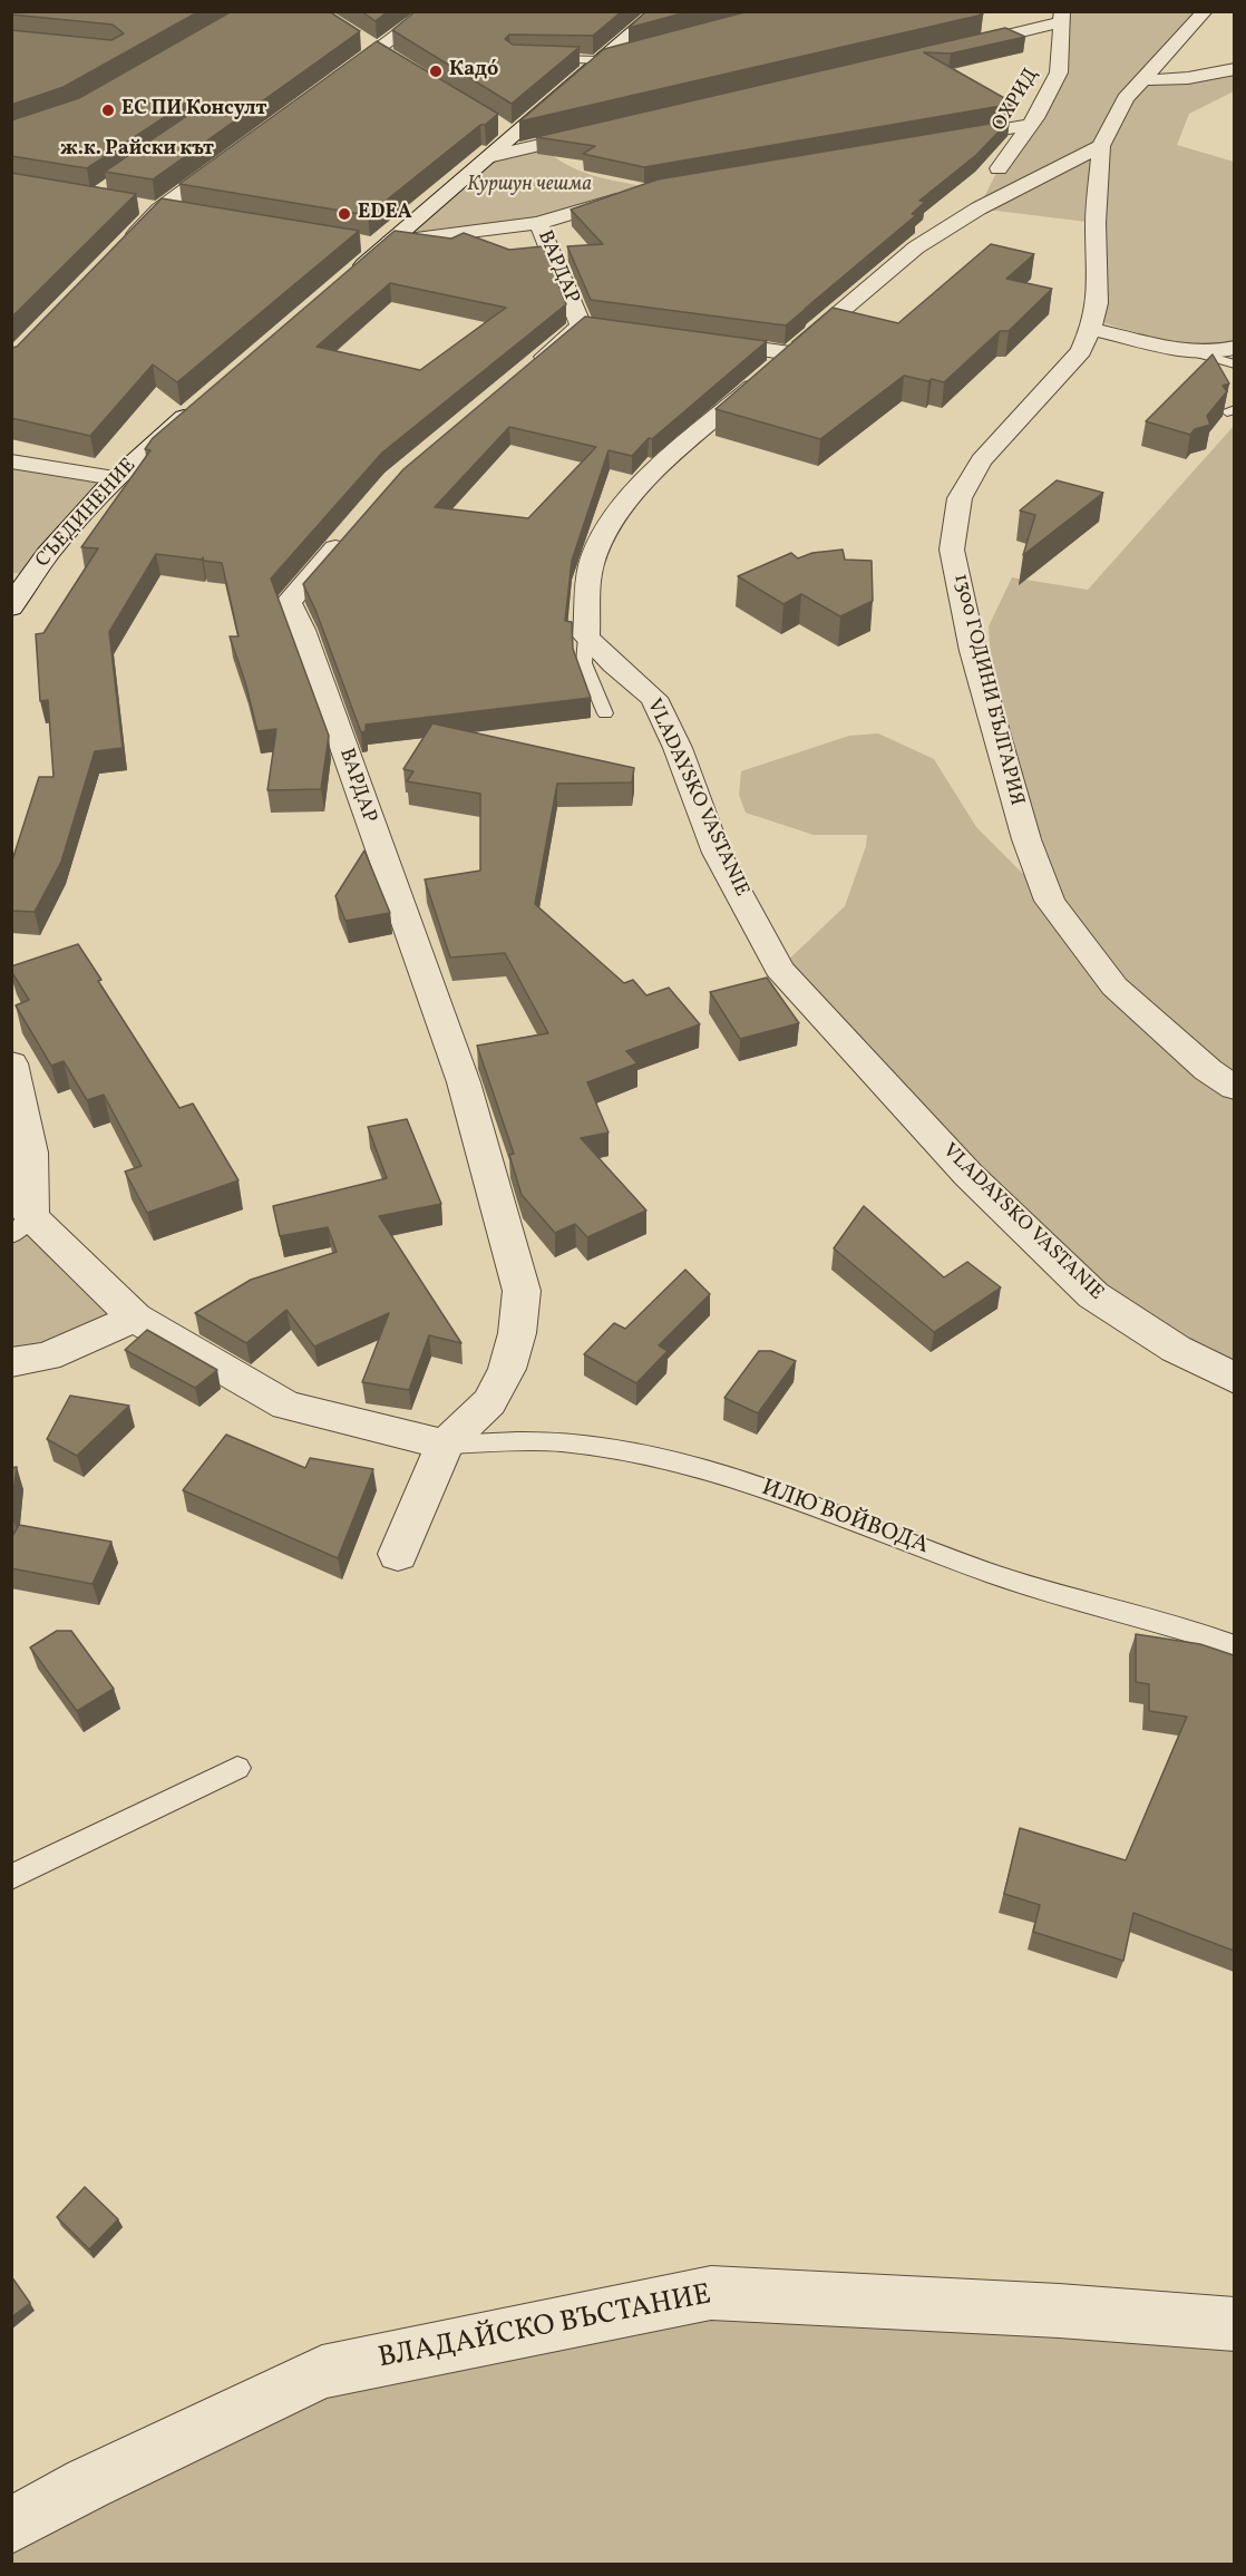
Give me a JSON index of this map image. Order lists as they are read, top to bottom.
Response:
{
  "streets": {
    "street": [
      "ОХРИД",
      "ВАРДАР",
      "СЪЕДИНЕНИЕ",
      "1300 ГОДИНИ БЪЛГАРИЯ",
      "VLADAYSKO VASTANIE",
      "ВЛАДАЙСКО ВЪСТАНИЕ"
    ],
    "lane": ["ИЛЮ ВОЙВОДА"]
  },
  "crossings": [
    ["ВАРДАР", "ИЛЮ ВОЙВОДА"]
  ],
  "districts": ["ж.к. Райски кът"],
  "parks": ["Куршун чешма"],
  "places": ["Кадó", "ЕС ПИ Консулт", "EDEA"]
}
